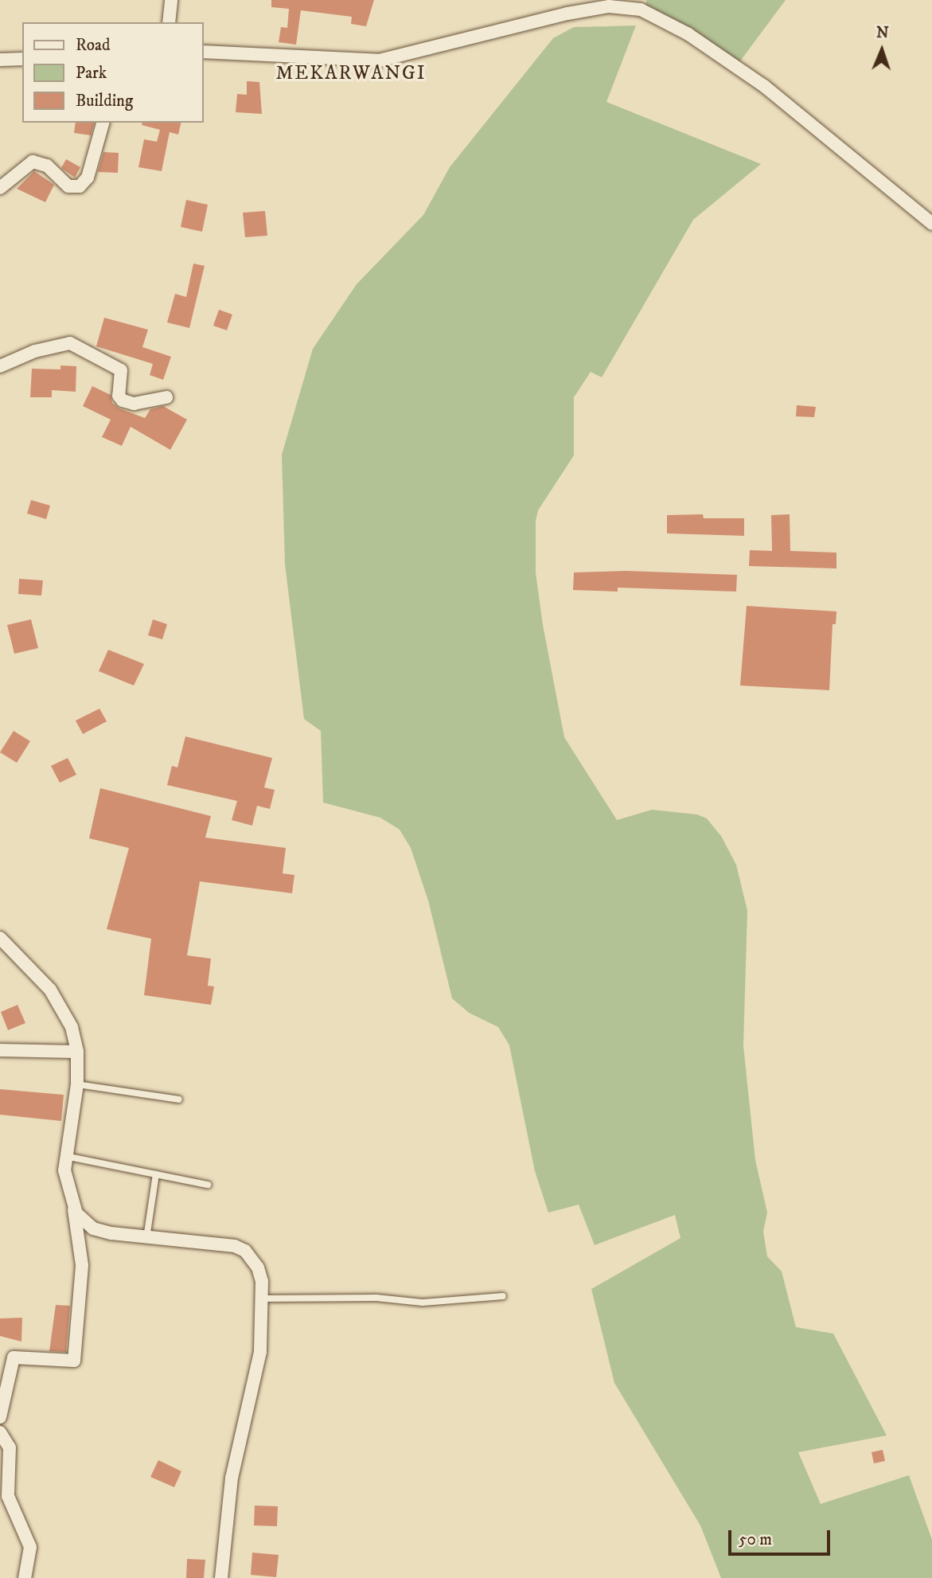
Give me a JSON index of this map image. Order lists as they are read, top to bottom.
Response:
{
  "districts": ["MEKARWANGI"],
  "legend": ["Road", "Park", "Building"],
  "scale_bar": "50 m",
  "north": "top"
}
